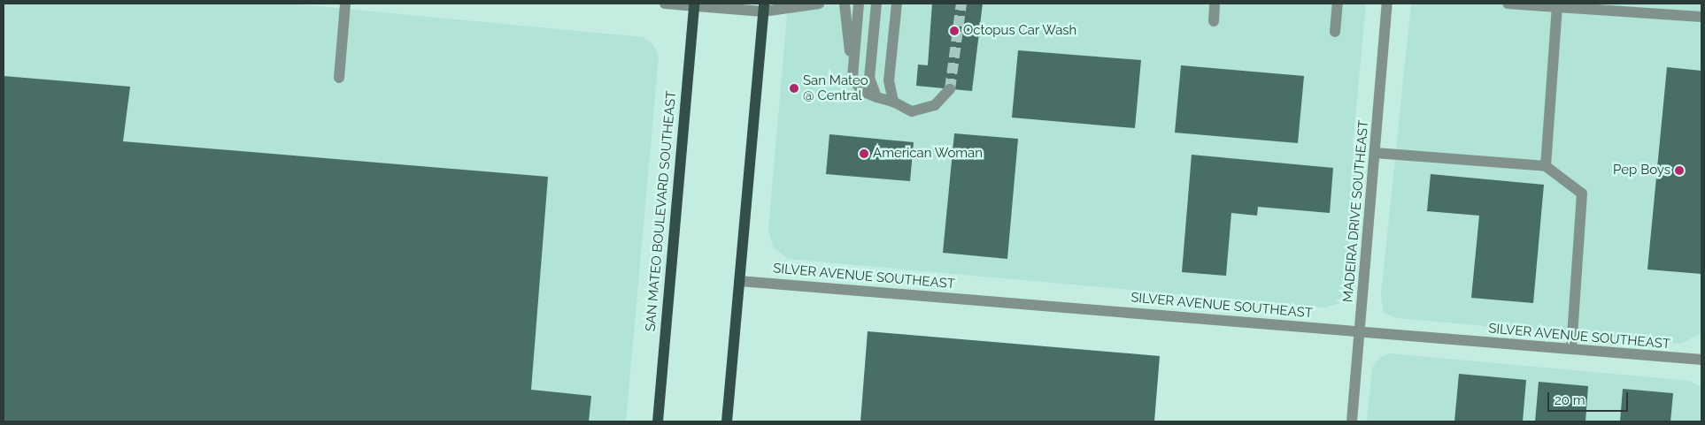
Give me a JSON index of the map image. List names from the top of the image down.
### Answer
{
  "streets": {
    "main road": ["SAN MATEO BOULEVARD SOUTHEAST"],
    "street": ["MADEIRA DRIVE SOUTHEAST", "SILVER AVENUE SOUTHEAST"]
  },
  "crossings": [
    ["MADEIRA DRIVE SOUTHEAST", "SILVER AVENUE SOUTHEAST"]
  ],
  "places": [
    "Octopus Car Wash",
    "San Mateo @ Central",
    "American Woman",
    "Pep Boys"
  ],
  "scale_bar": "20 m"
}
